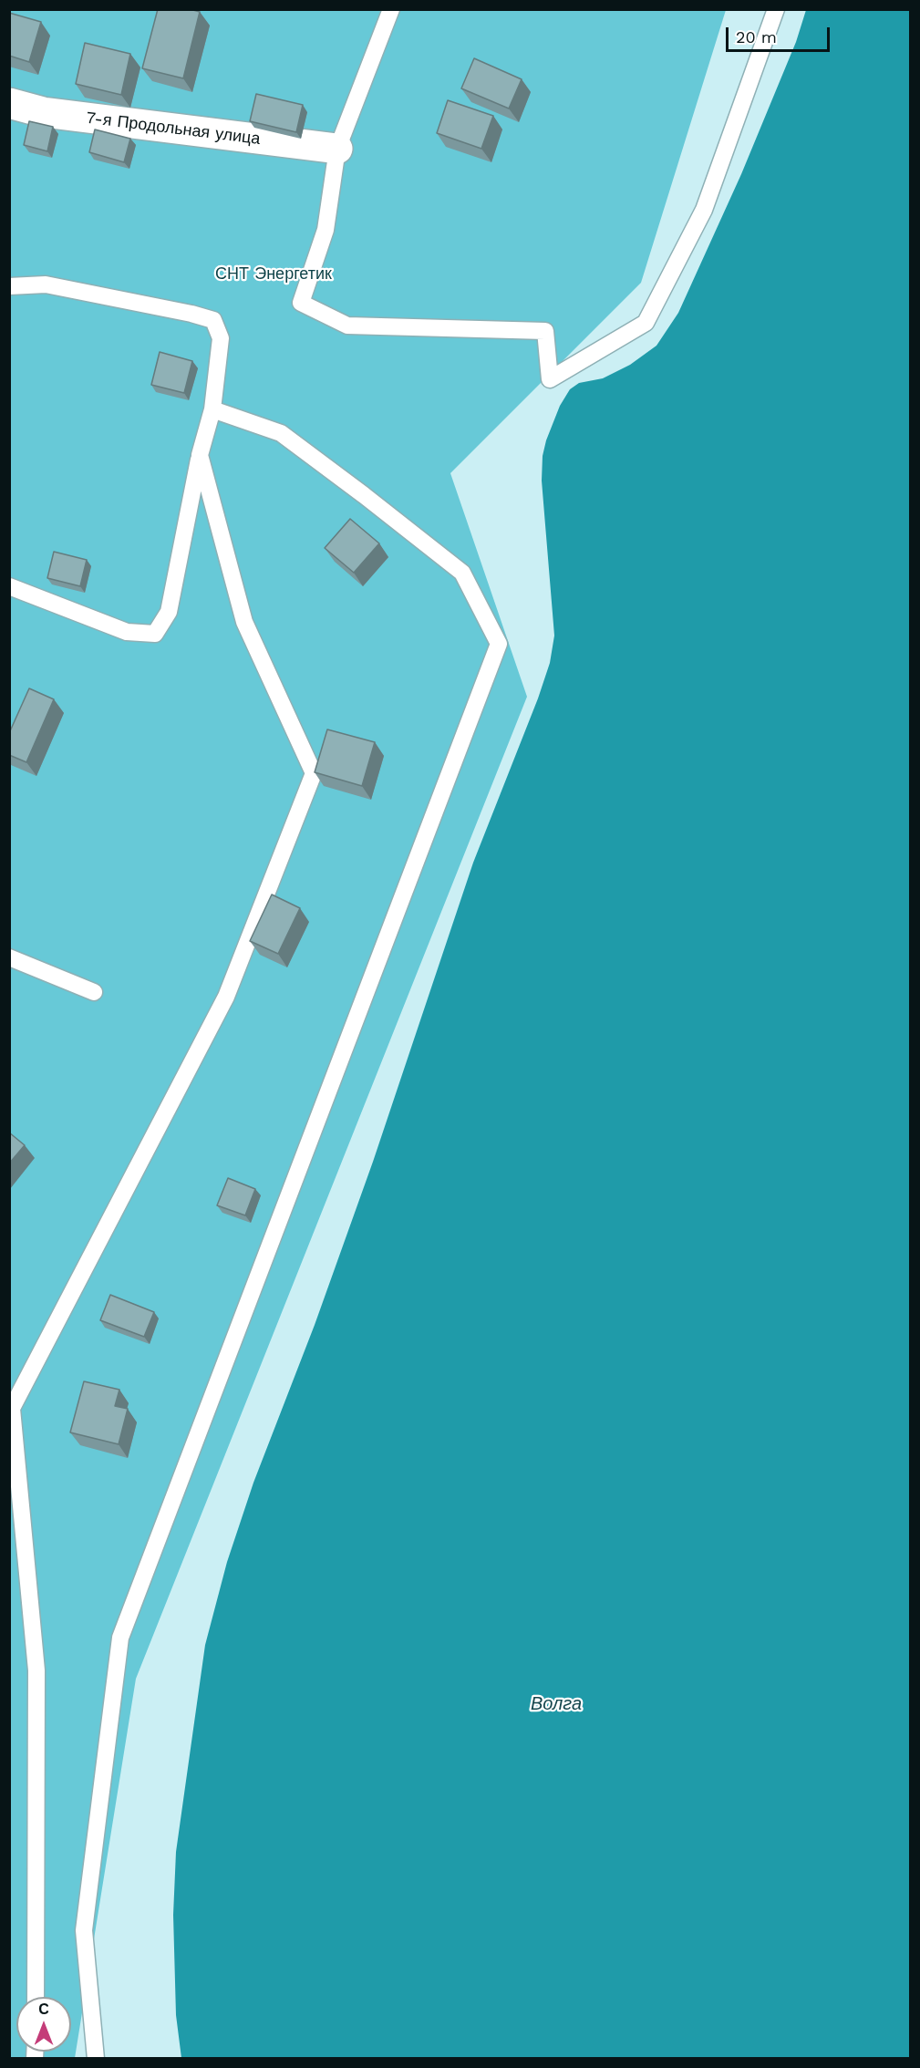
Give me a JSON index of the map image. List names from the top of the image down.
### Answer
{
  "streets": {
    "street": ["7-я Продольная улица"]
  },
  "water": ["Волга"],
  "parks": ["СНТ Энергетик"],
  "scale_bar": "20 m",
  "north": "top"
}
